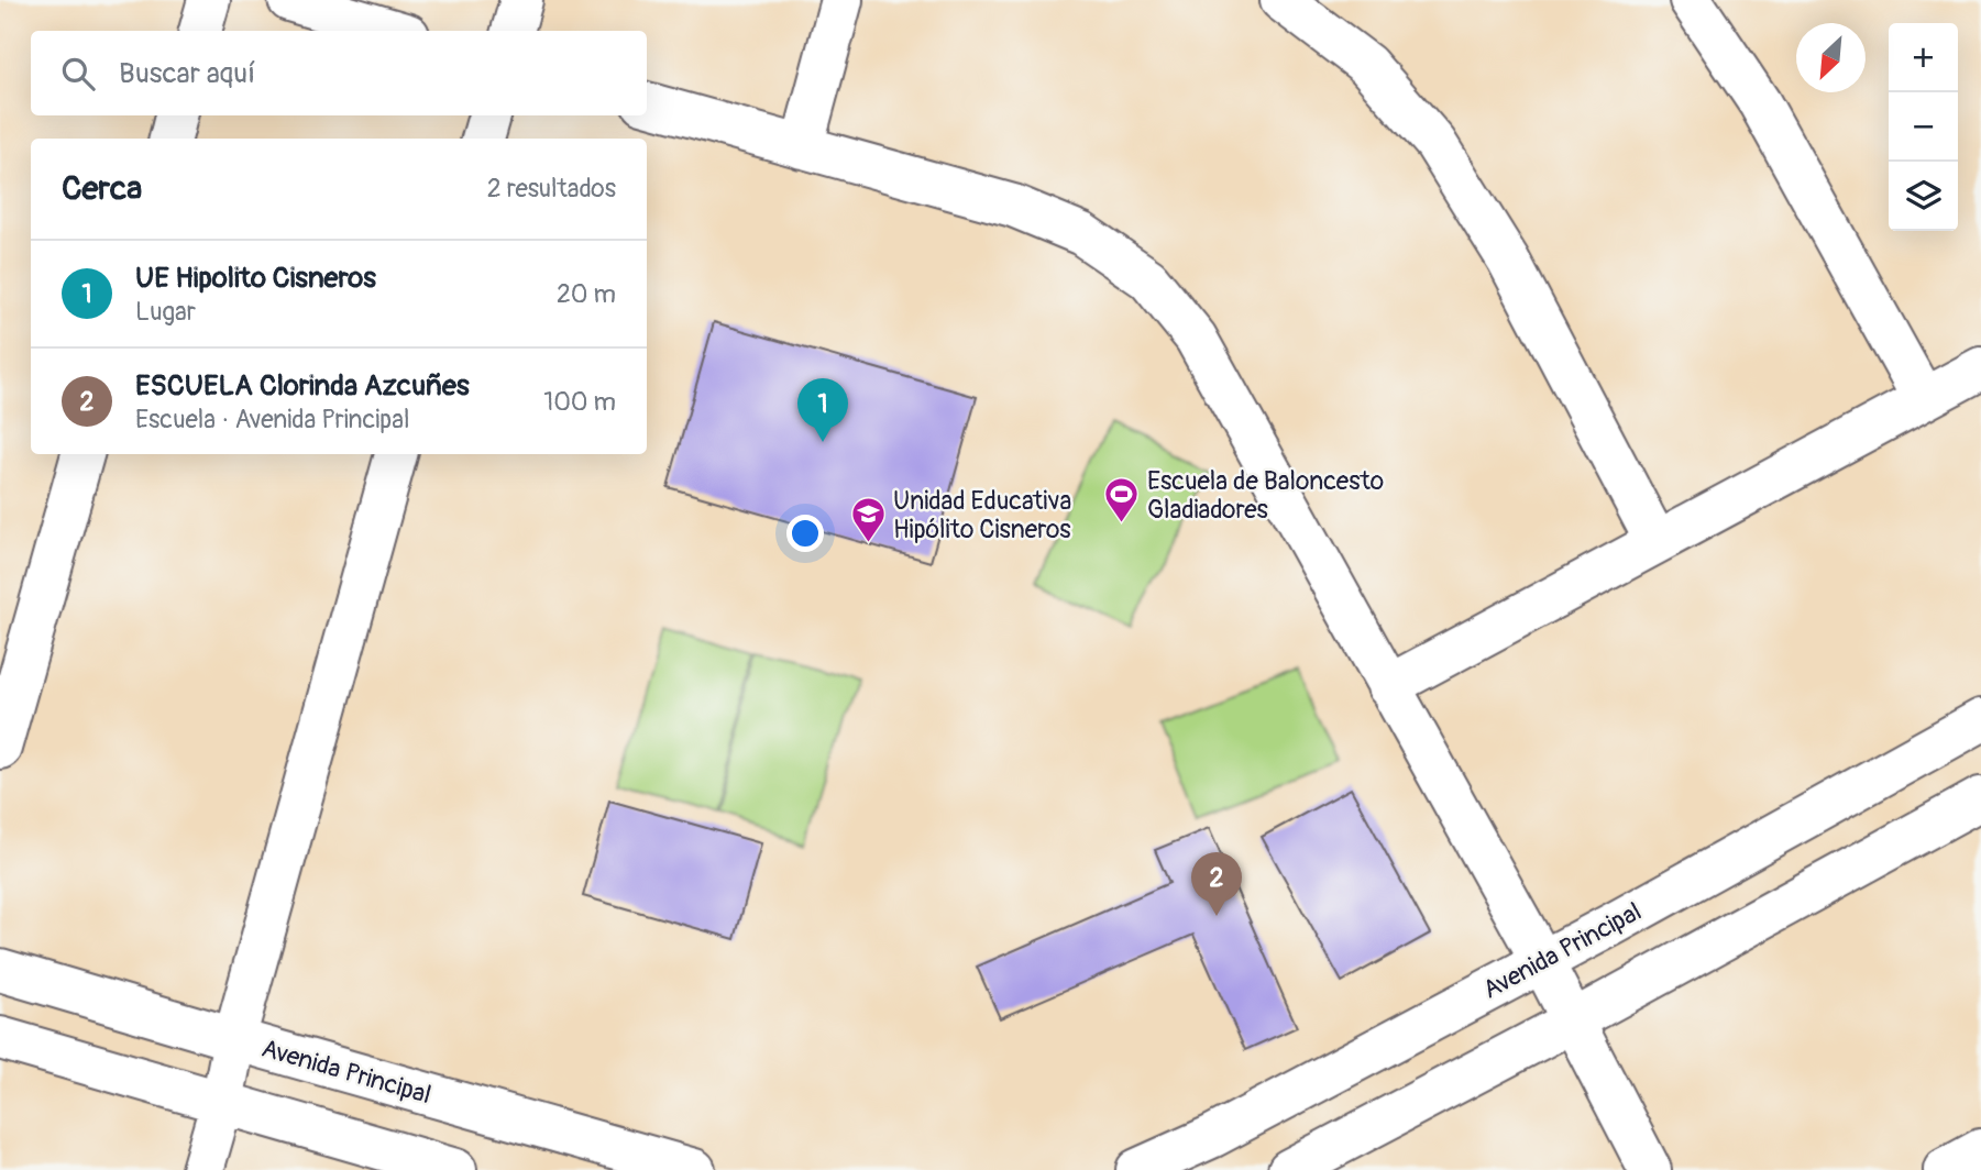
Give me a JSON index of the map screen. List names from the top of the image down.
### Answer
{
  "streets": {
    "street": ["Avenida Principal"]
  },
  "places": {
    "sports": ["Escuela de Baloncesto Gladiadores"],
    "school or university": ["Unidad Educativa Hipólito Cisneros"]
  },
  "north": "bottom left",
  "page": {
    "map_buttons": ["+", "−"],
    "search": "Buscar aquí",
    "heading": ["Cerca", "2 resultados"],
    "list": [
      {
        "mark": "1",
        "name": "UE Hipolito Cisneros",
        "note": "Lugar",
        "value": "20 m"
      },
      {
        "mark": "2",
        "name": "ESCUELA Clorinda Azcuñes",
        "note": "Escuela · Avenida Principal",
        "value": "100 m"
      }
    ],
    "pins": ["1", "2"]
  }
}
